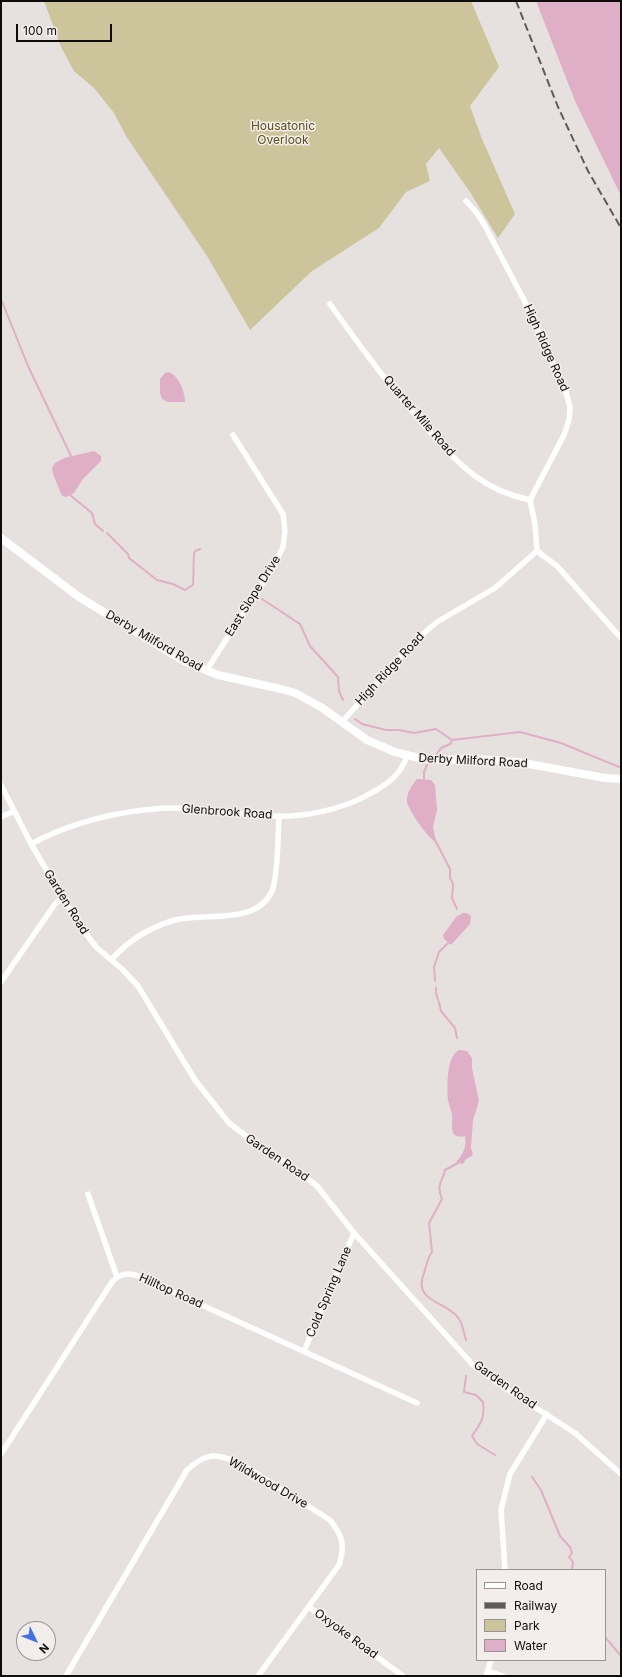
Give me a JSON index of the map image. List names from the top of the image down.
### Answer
{
  "streets": {
    "main road": ["Derby Milford Road"],
    "street": [
      "High Ridge Road",
      "Quarter Mile Road",
      "East Slope Drive",
      "Glenbrook Road",
      "Garden Road",
      "Hilltop Road",
      "Cold Spring Lane",
      "Wildwood Drive",
      "Oxyoke Road"
    ]
  },
  "crossings": [
    ["High Ridge Road", "Quarter Mile Road"],
    ["High Ridge Road", "Derby Milford Road"],
    ["East Slope Drive", "Derby Milford Road"],
    ["Derby Milford Road", "Glenbrook Road"],
    ["Glenbrook Road", "Garden Road"],
    ["Garden Road", "Cold Spring Lane"],
    ["Hilltop Road", "Cold Spring Lane"],
    ["Wildwood Drive", "Oxyoke Road"]
  ],
  "parks": ["Housatonic Overlook"],
  "legend": [
    "Road",
    "Railway",
    "Park",
    "Water"
  ],
  "scale_bar": "100 m",
  "north": "bottom right"
}
